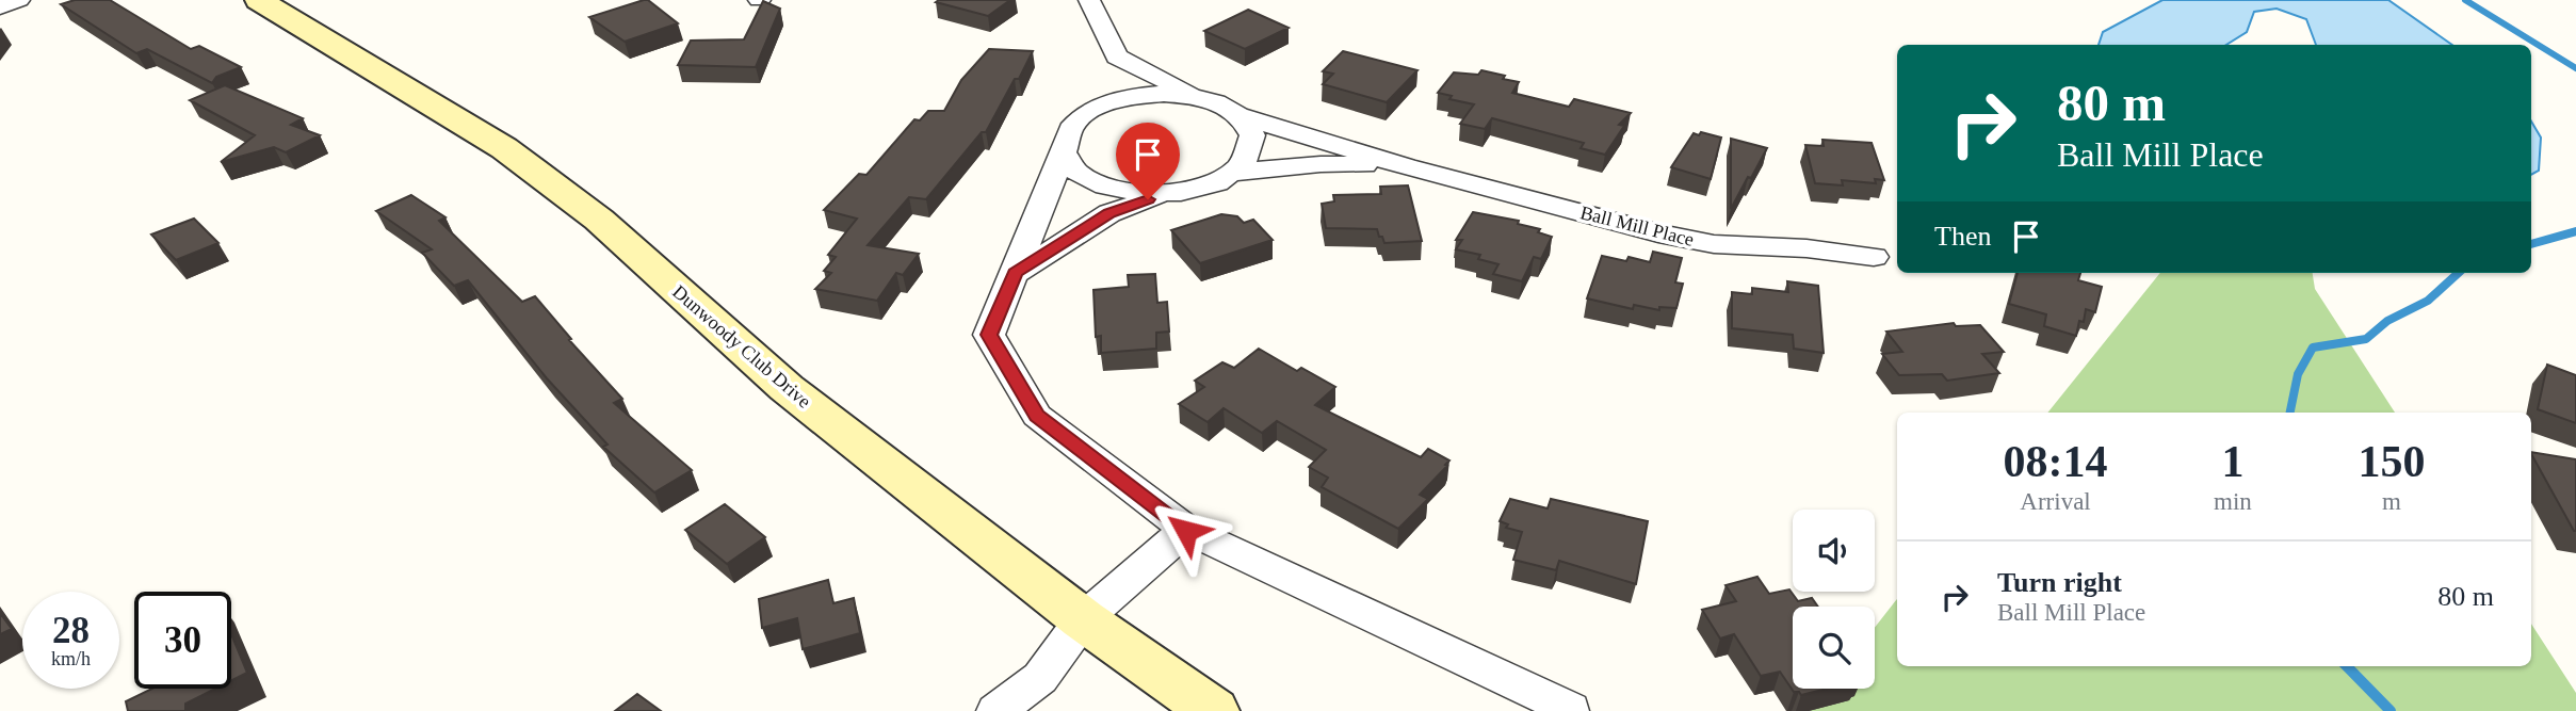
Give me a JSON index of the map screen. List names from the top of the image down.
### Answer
{
  "streets": {
    "street": ["Ball Mill Place", "Dunwoody Club Drive"]
  },
  "page": {
    "turn": ["80 m", "Ball Mill Place"],
    "then": "Then",
    "eta": [
      "08:14",
      "Arrival",
      "1",
      "min",
      "150",
      "m"
    ],
    "list": [
      {
        "name": "Turn right",
        "note": "Ball Mill Place",
        "value": "80 m"
      }
    ],
    "speed": "28 km/h",
    "limit": "30"
  }
}
